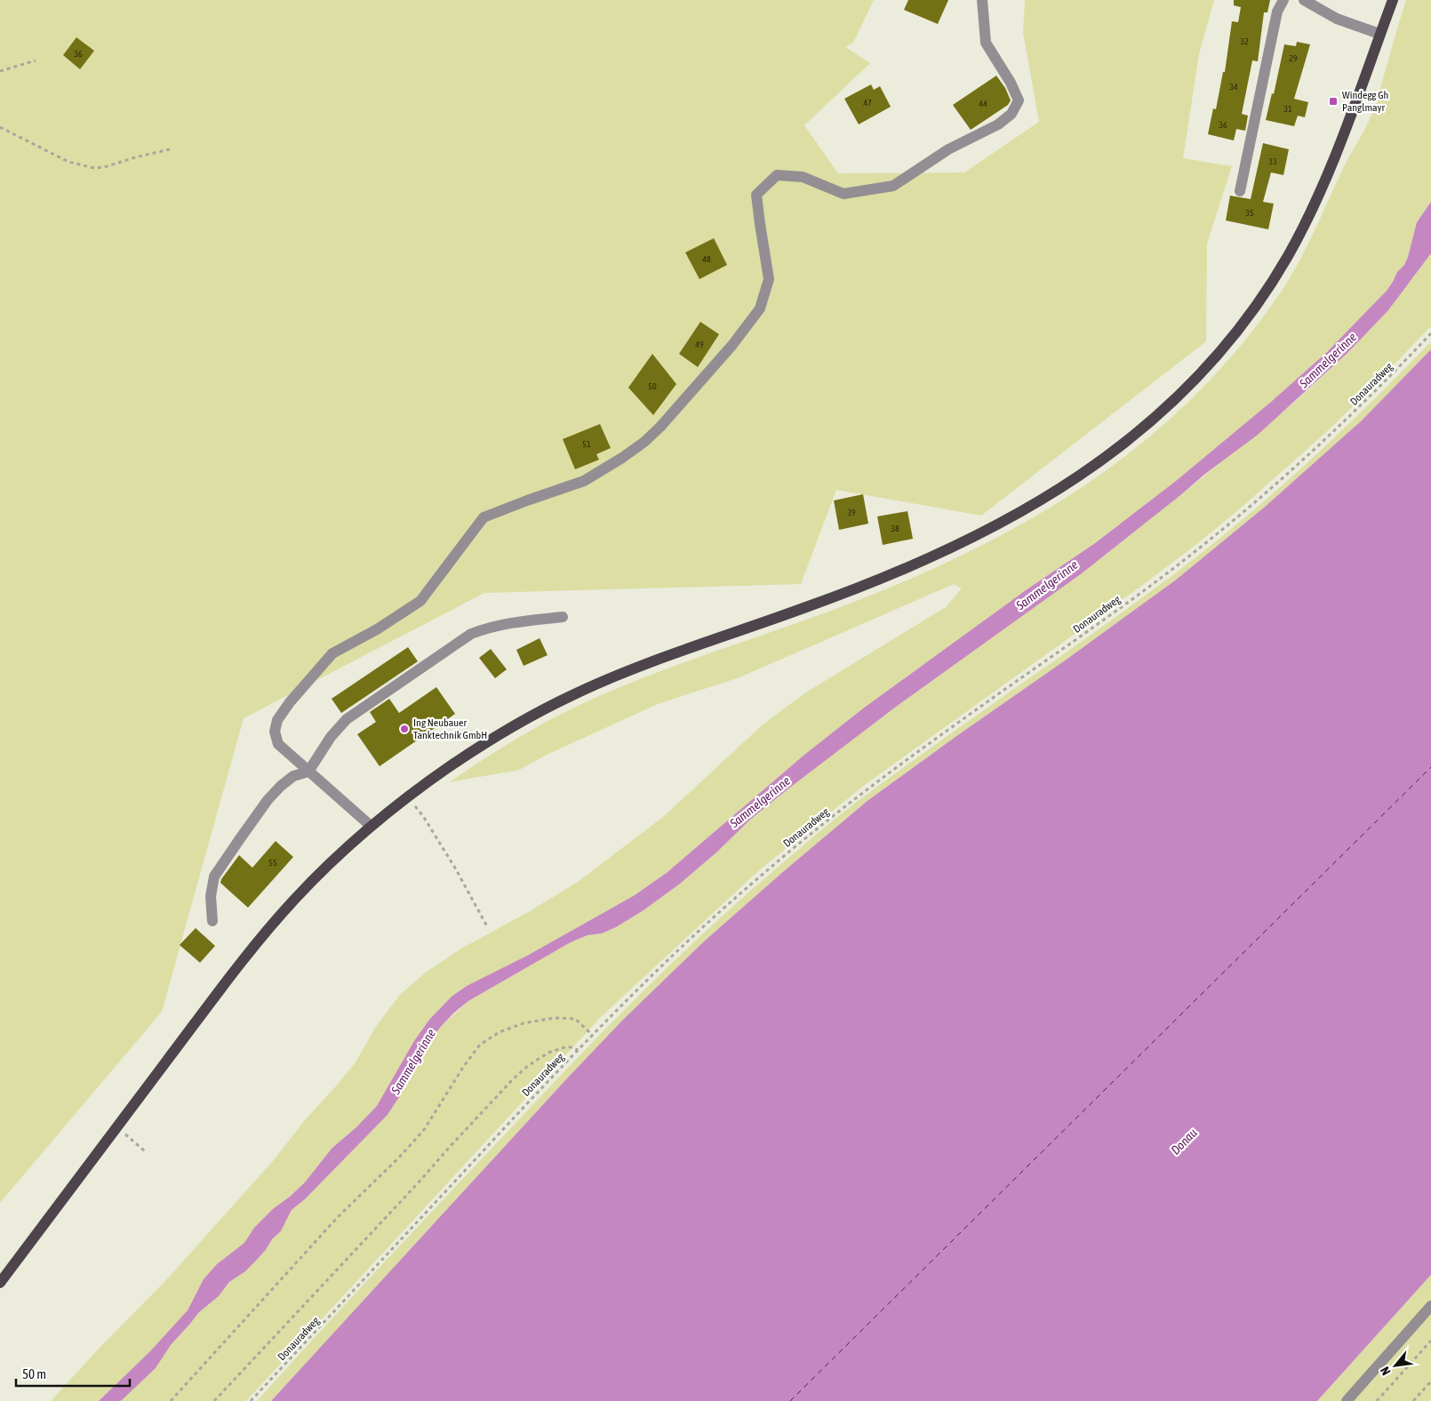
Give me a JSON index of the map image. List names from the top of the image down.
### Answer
{
  "streets": {
    "path": ["Donauradweg"]
  },
  "water": ["Sammelgerinne", "Donau"],
  "places": {
    "transit": ["Windegg Gh Panglmayr"],
    "other": ["Ing Neubauer Tanktechnik GmbH"]
  },
  "house_numbers": [
    "32",
    "36",
    "29",
    "34",
    "47",
    "44",
    "31",
    "36",
    "33",
    "35",
    "48",
    "49",
    "50",
    "51",
    "39",
    "38",
    "55"
  ],
  "scale_bar": "50 m",
  "north": "bottom left"
}
